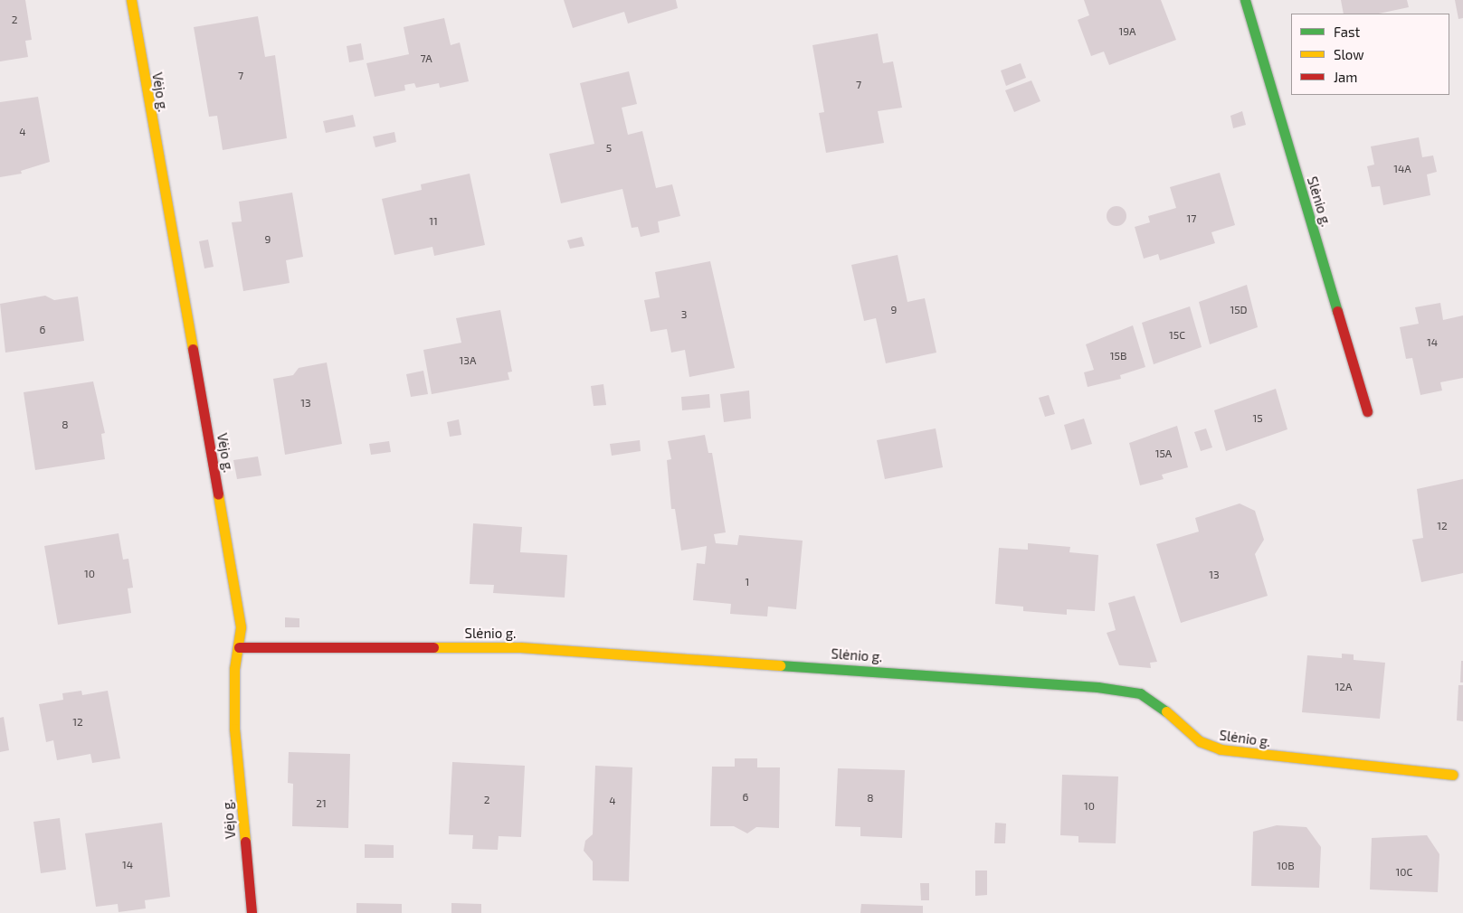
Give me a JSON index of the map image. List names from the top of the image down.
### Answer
{
  "streets": {
    "street": ["Vėjo g.", "Slėnio g."]
  },
  "crossings": [
    ["Vėjo g.", "Slėnio g."]
  ],
  "house_numbers": [
    "2",
    "19A",
    "7A",
    "7",
    "7",
    "4",
    "5",
    "14A",
    "17",
    "11",
    "9",
    "9",
    "15D",
    "3",
    "6",
    "15C",
    "14",
    "15B",
    "13A",
    "13",
    "15",
    "8",
    "15A",
    "12",
    "10",
    "13",
    "1",
    "12A",
    "12",
    "6",
    "8",
    "2",
    "4",
    "21",
    "10",
    "14",
    "10B",
    "10C"
  ],
  "legend": ["Fast", "Slow", "Jam"]
}
